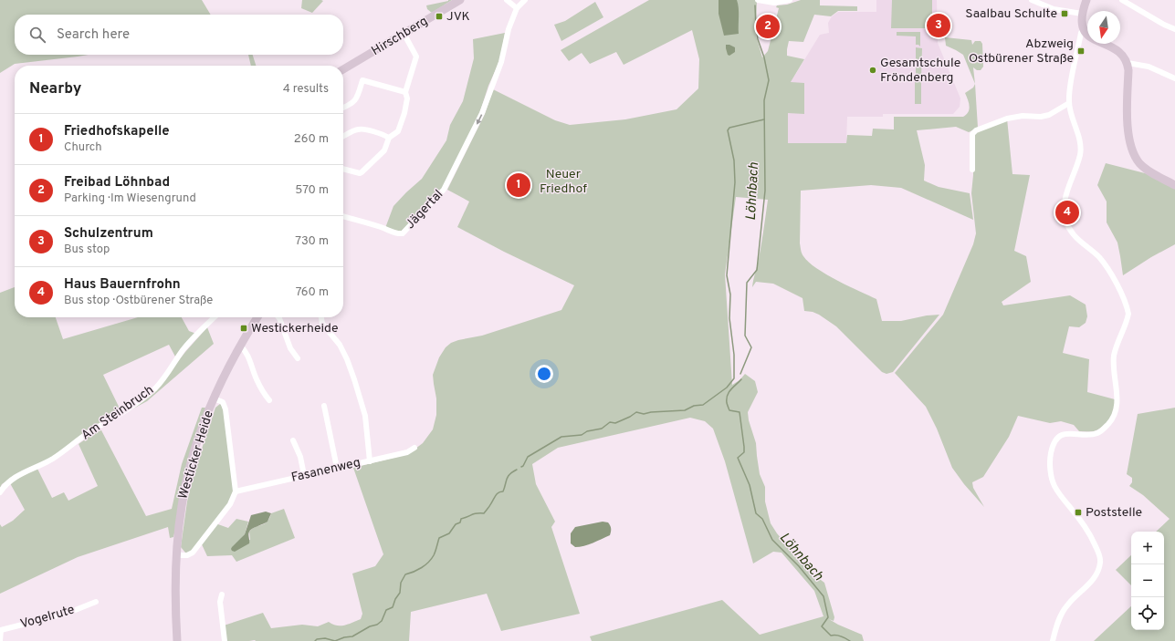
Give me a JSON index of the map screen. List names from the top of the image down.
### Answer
{
  "streets": {
    "street": [
      "Hirschberg",
      "Jägertal",
      "Am Steinbruch",
      "Westicker Heide",
      "Fasanenweg",
      "Vogelrute"
    ]
  },
  "crossings": [
    ["Westicker Heide", "Fasanenweg"]
  ],
  "one_way": ["Jägertal"],
  "water": ["Löhnbach"],
  "parks": ["Neuer Friedhof"],
  "places": {
    "transit": [
      "Saalbau Schulte",
      "JVK",
      "Abzweig Ostbürener Straße",
      "Westickerheide",
      "Poststelle"
    ],
    "other": ["Gesamtschule Fröndenberg"]
  },
  "north": "bottom",
  "page": {
    "pins": [
      "3",
      "2",
      "1",
      "4"
    ],
    "search": "Search here",
    "heading": ["Nearby", "4 results"],
    "list": [
      {
        "mark": "1",
        "name": "Friedhofskapelle",
        "note": "Church",
        "value": "260 m"
      },
      {
        "mark": "2",
        "name": "Freibad Löhnbad",
        "note": "Parking · Im Wiesengrund",
        "value": "570 m"
      },
      {
        "mark": "3",
        "name": "Schulzentrum",
        "note": "Bus stop",
        "value": "730 m"
      },
      {
        "mark": "4",
        "name": "Haus Bauernfrohn",
        "note": "Bus stop · Ostbürener Straße",
        "value": "760 m"
      }
    ],
    "map_buttons": ["+", "−"]
  }
}
